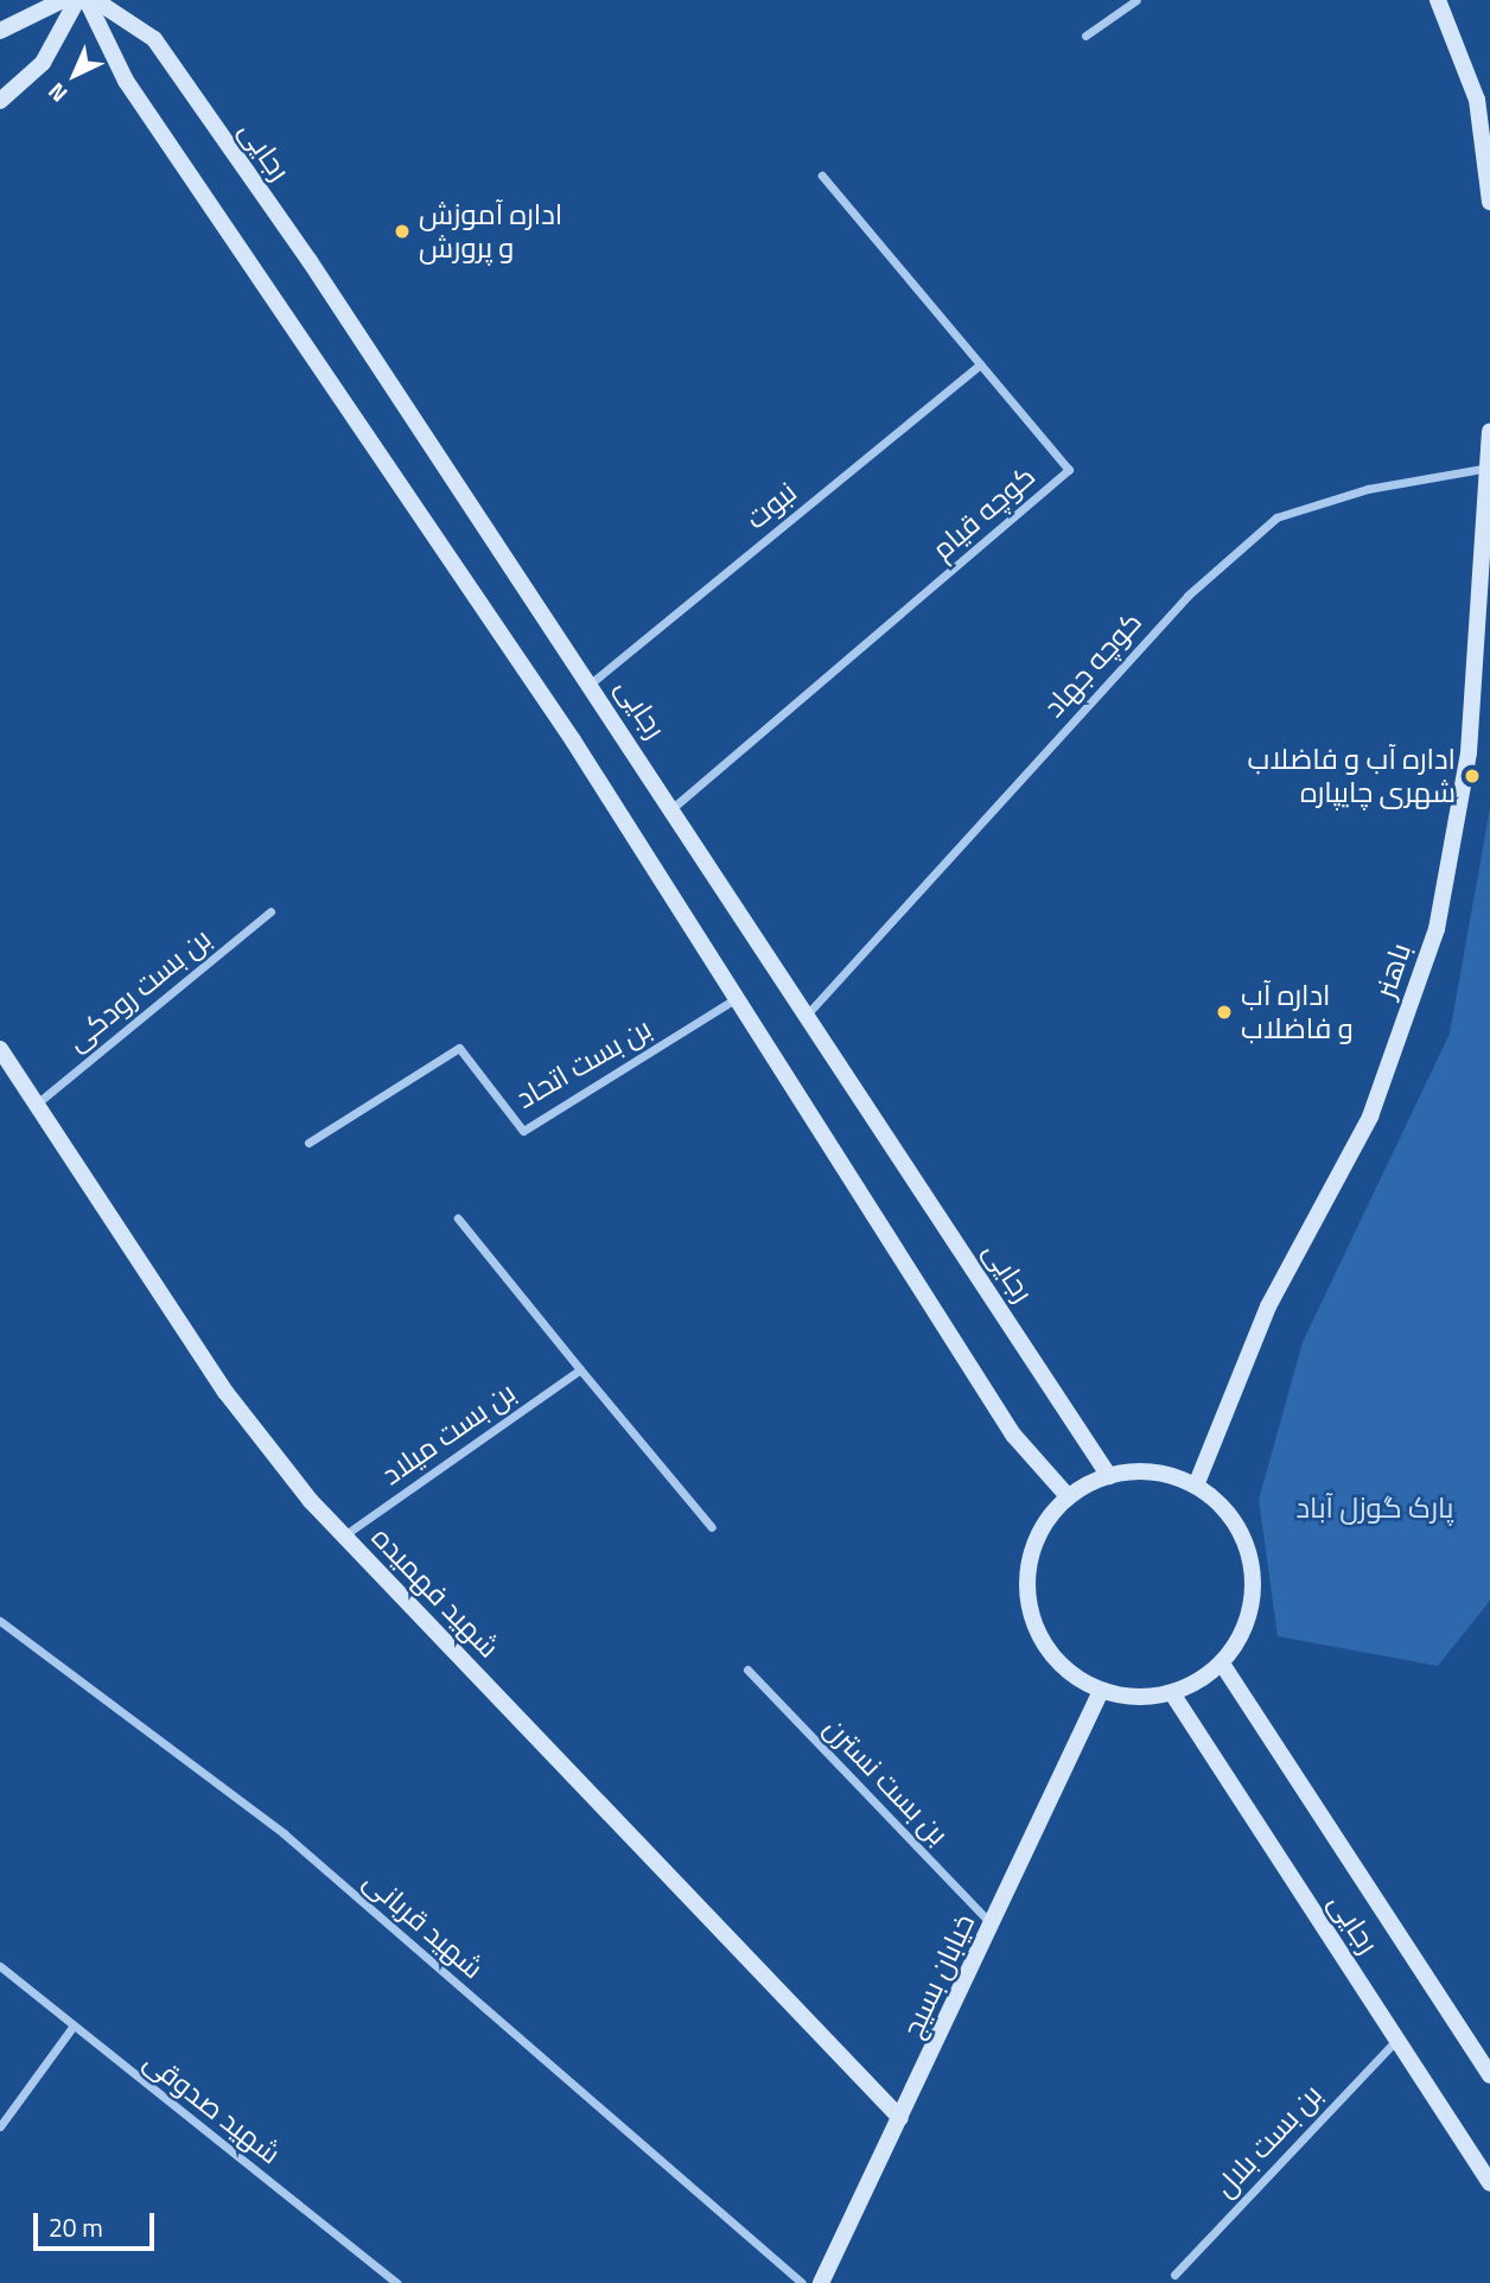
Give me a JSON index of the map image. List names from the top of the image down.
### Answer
{
  "streets": {
    "street": [
      "رجایی",
      "نبوت",
      "کوچه قیام",
      "کوچه جهاد",
      "باهنر",
      "بن بست رودکی",
      "بن بست اتحاد",
      "بن بست میلاد",
      "شهید فهمیده",
      "بن بست نسترن",
      "شهید قربانی",
      "خیابان بسیج",
      "شهید صدوقی",
      "بن بست بلال"
    ]
  },
  "crossings": [
    ["رجایی", "نبوت"],
    ["رجایی", "کوچه قیام"],
    ["رجایی", "کوچه جهاد"],
    ["رجایی", "باهنر"],
    ["رجایی", "خیابان بسیج"],
    ["رجایی", "بن بست بلال"],
    ["نبوت", "کوچه قیام"],
    ["کوچه جهاد", "باهنر"],
    ["باهنر", "خیابان بسیج"],
    ["بن بست رودکی", "شهید فهمیده"],
    ["بن بست میلاد", "شهید فهمیده"],
    ["شهید فهمیده", "خیابان بسیج"],
    ["بن بست نسترن", "خیابان بسیج"]
  ],
  "parks": ["پارک گوزل آباد"],
  "places": ["اداره آموزش و پرورش", "اداره آب و فاضلاب شهری چایپاره", "اداره آب و فاضلاب"],
  "scale_bar": "20 m",
  "north": "bottom left"
}
